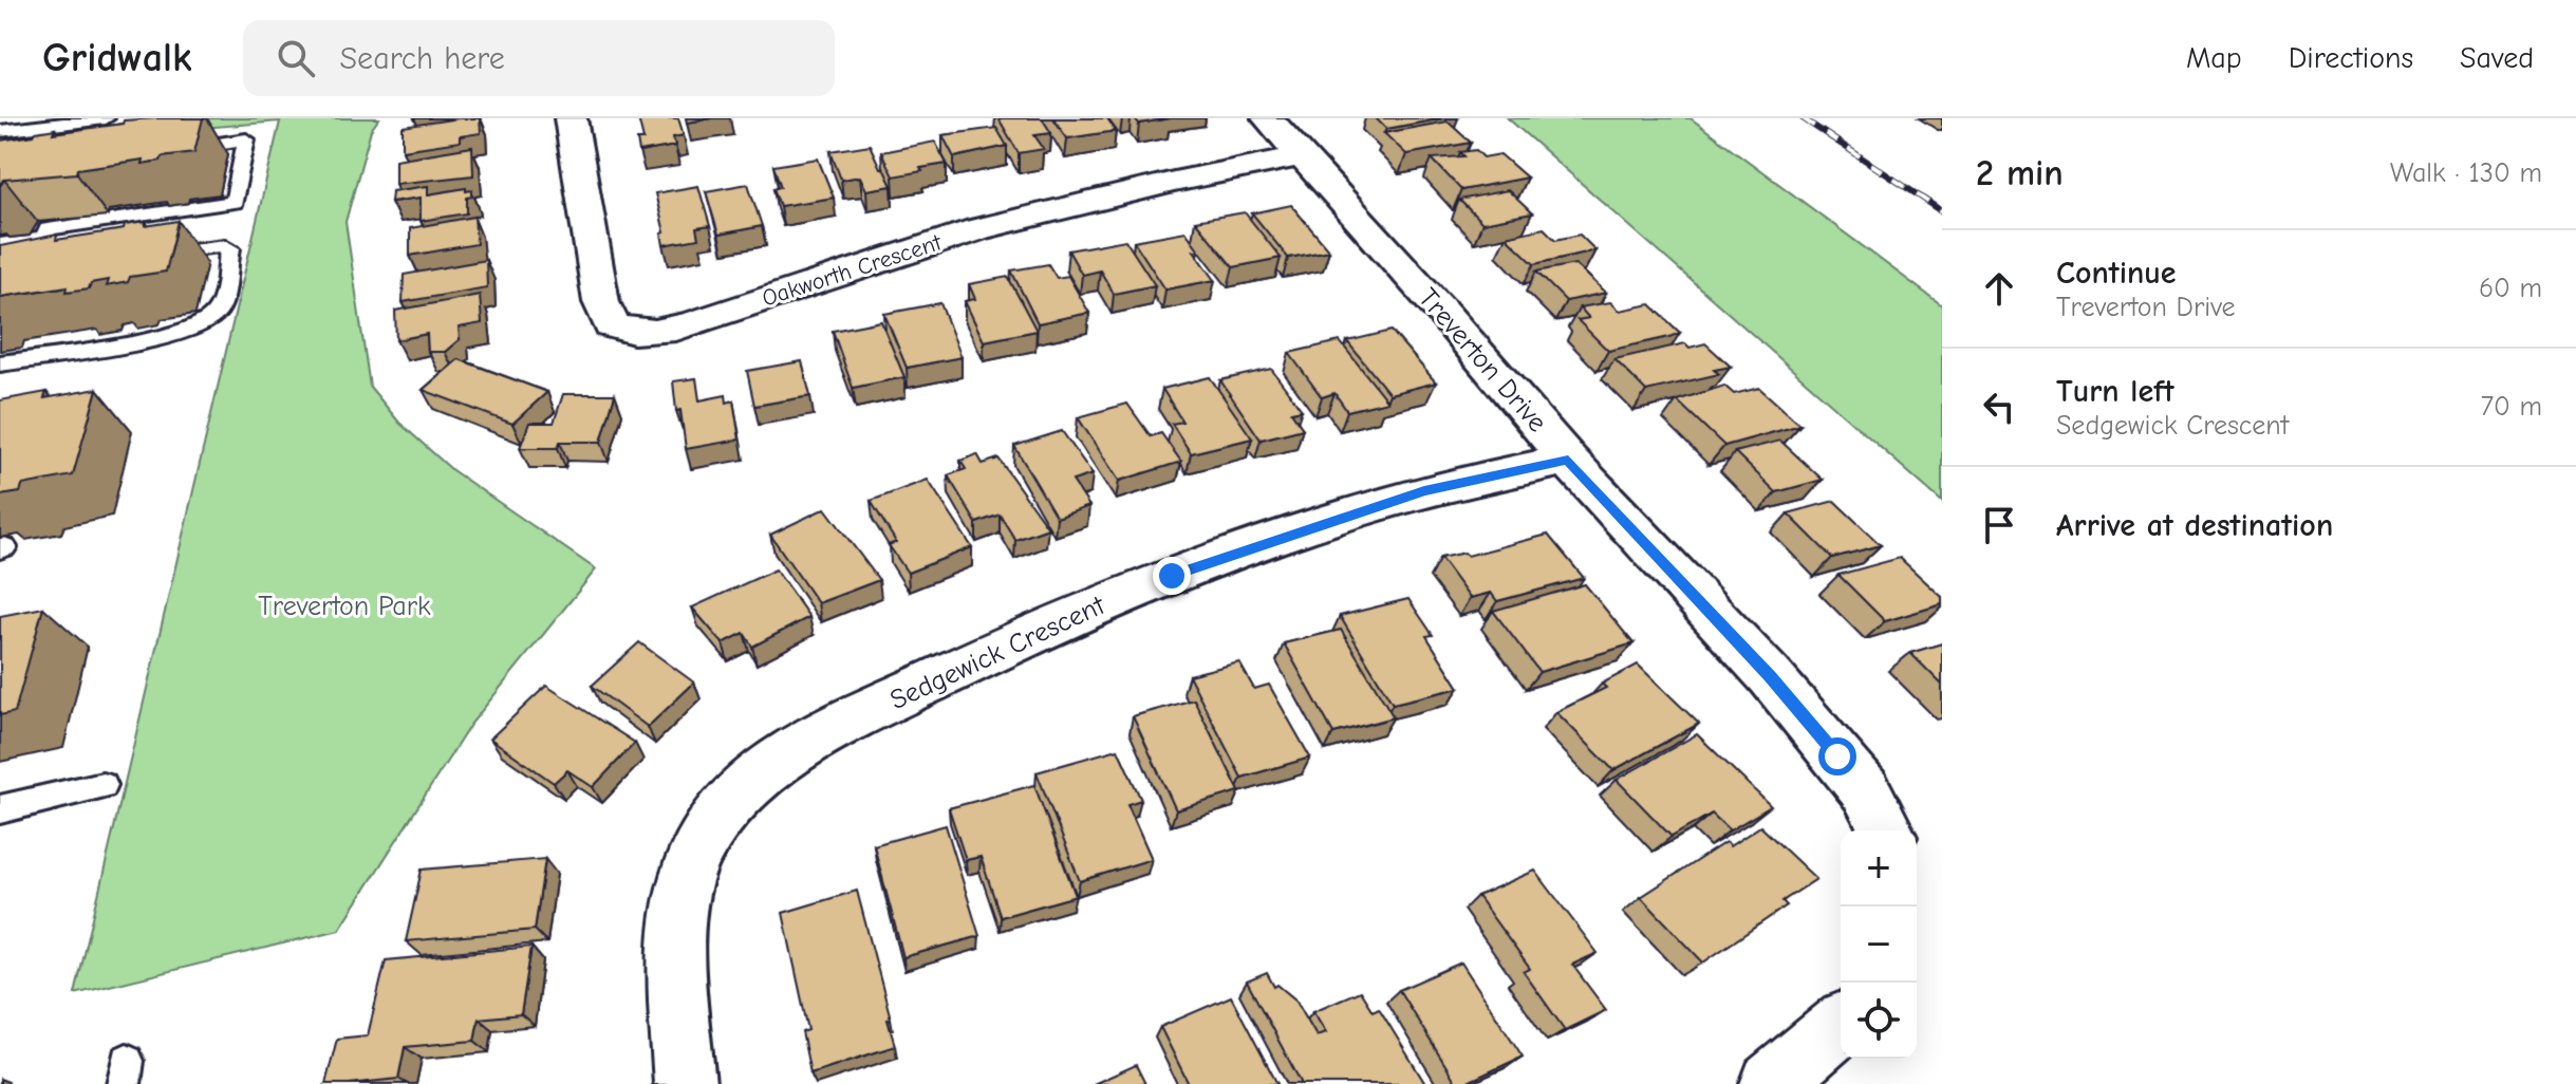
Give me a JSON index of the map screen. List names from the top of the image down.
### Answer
{
  "streets": {
    "street": ["Oakworth Crescent", "Treverton Drive", "Sedgewick Crescent"]
  },
  "crossings": [
    ["Oakworth Crescent", "Treverton Drive"],
    ["Treverton Drive", "Sedgewick Crescent"]
  ],
  "parks": ["Treverton Park"],
  "page": {
    "header": "Gridwalk",
    "search": "Search here",
    "nav": ["Map", "Directions", "Saved"],
    "heading": ["2 min", "Walk · 130 m"],
    "list": [
      ["Continue", "Treverton Drive", "60 m"],
      ["Turn left", "Sedgewick Crescent", "70 m"],
      "Arrive at destination"
    ],
    "map_buttons": ["+", "−"]
  }
}
